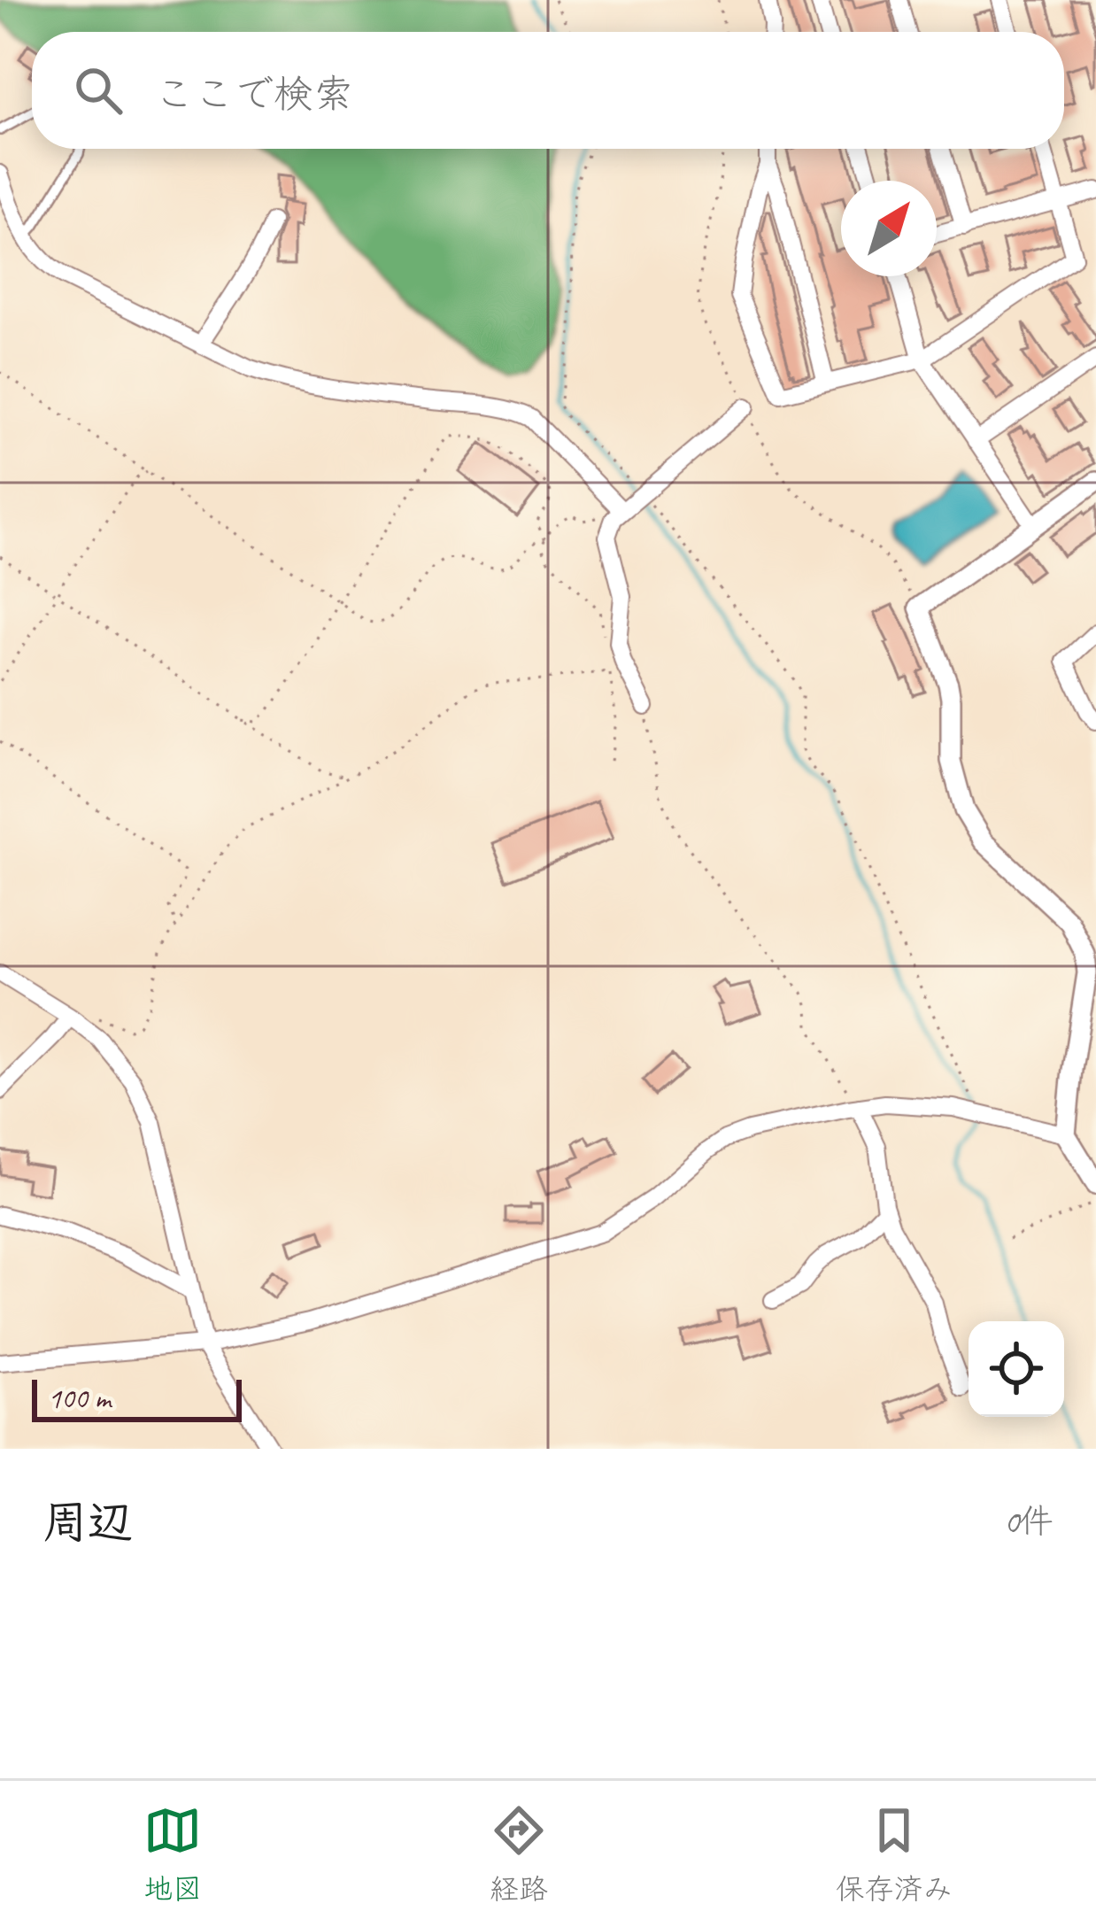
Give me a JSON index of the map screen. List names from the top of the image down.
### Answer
{
  "scale_bar": "100 m",
  "north": "top right",
  "page": {
    "search": "ここで検索",
    "scale": "100 m",
    "heading": ["周辺", "0件"],
    "nav": ["地図", "経路", "保存済み"]
  }
}
